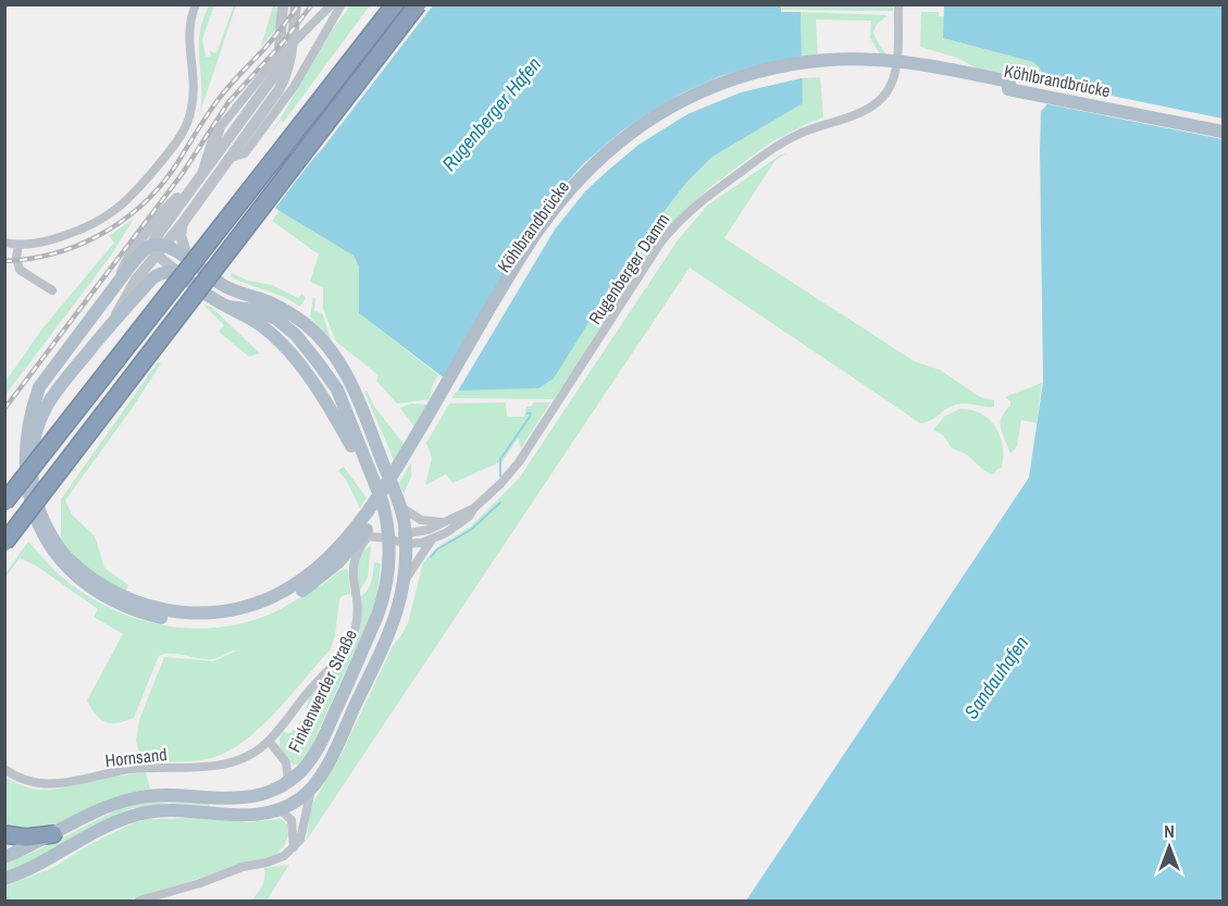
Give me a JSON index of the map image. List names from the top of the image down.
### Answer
{
  "streets": {
    "main road": ["Köhlbrandbrücke", "Finkenwerder Straße"],
    "street": ["Rugenberger Damm", "Hornsand"]
  },
  "crossings": [
    ["Rugenberger Damm", "Finkenwerder Straße"],
    ["Rugenberger Damm", "Hornsand"],
    ["Finkenwerder Straße", "Hornsand"]
  ],
  "water": ["Rugenberger Hafen", "Sandauhafen"],
  "north": "top"
}
